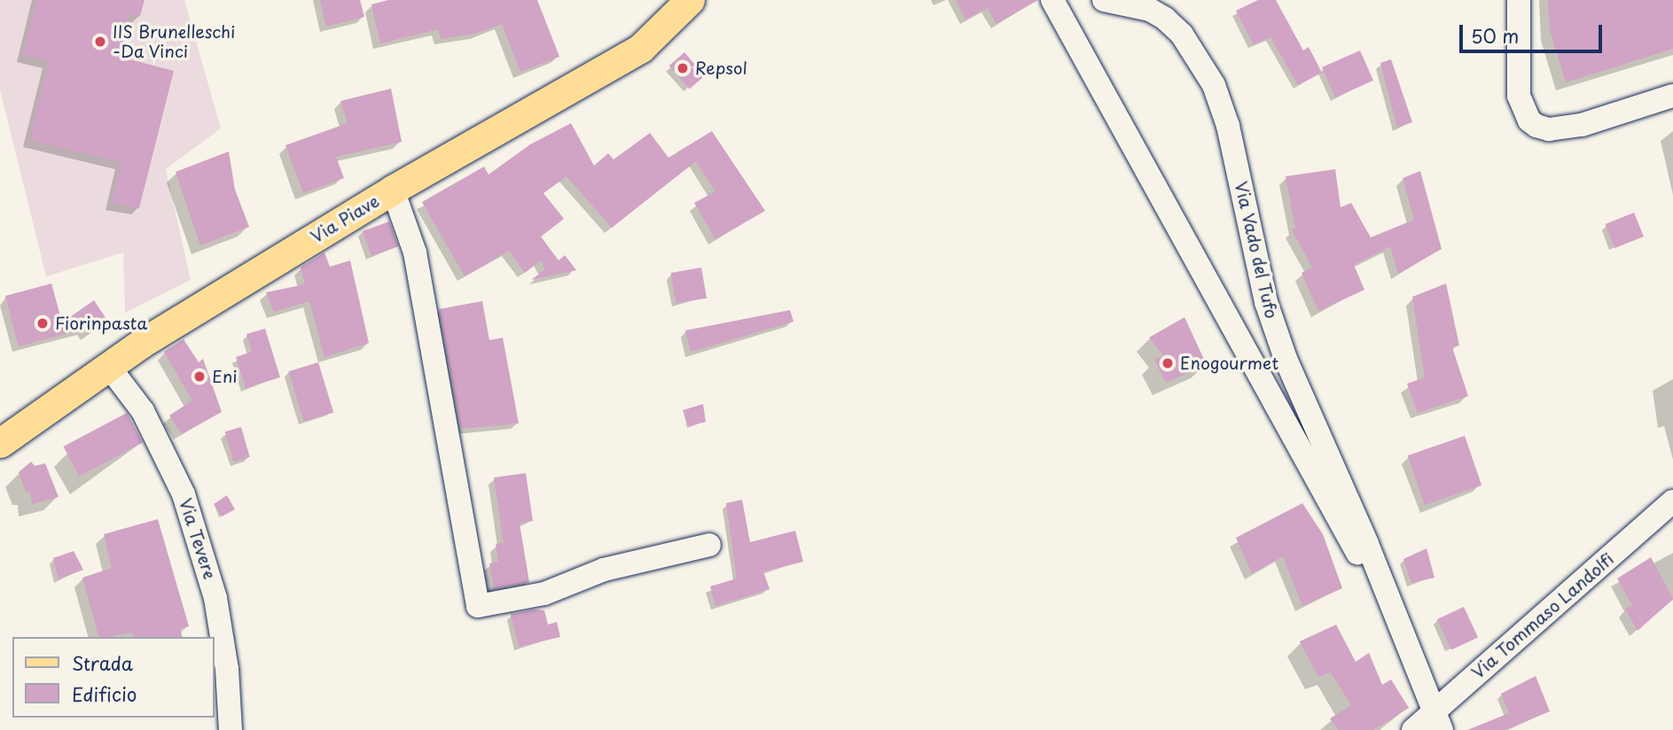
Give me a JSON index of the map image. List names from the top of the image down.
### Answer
{
  "streets": {
    "main road": ["Via Piave"],
    "street": ["Via Vado del Tufo", "Via Tevere", "Via Tommaso Landolfi"]
  },
  "crossings": [
    ["Via Piave", "Via Tevere"],
    ["Via Vado del Tufo", "Via Tommaso Landolfi"]
  ],
  "places": [
    "IIS Brunelleschi -Da Vinci",
    "Repsol",
    "Fiorinpasta",
    "Enogourmet",
    "Eni"
  ],
  "legend": ["Strada", "Edificio"],
  "scale_bar": "50 m"
}
